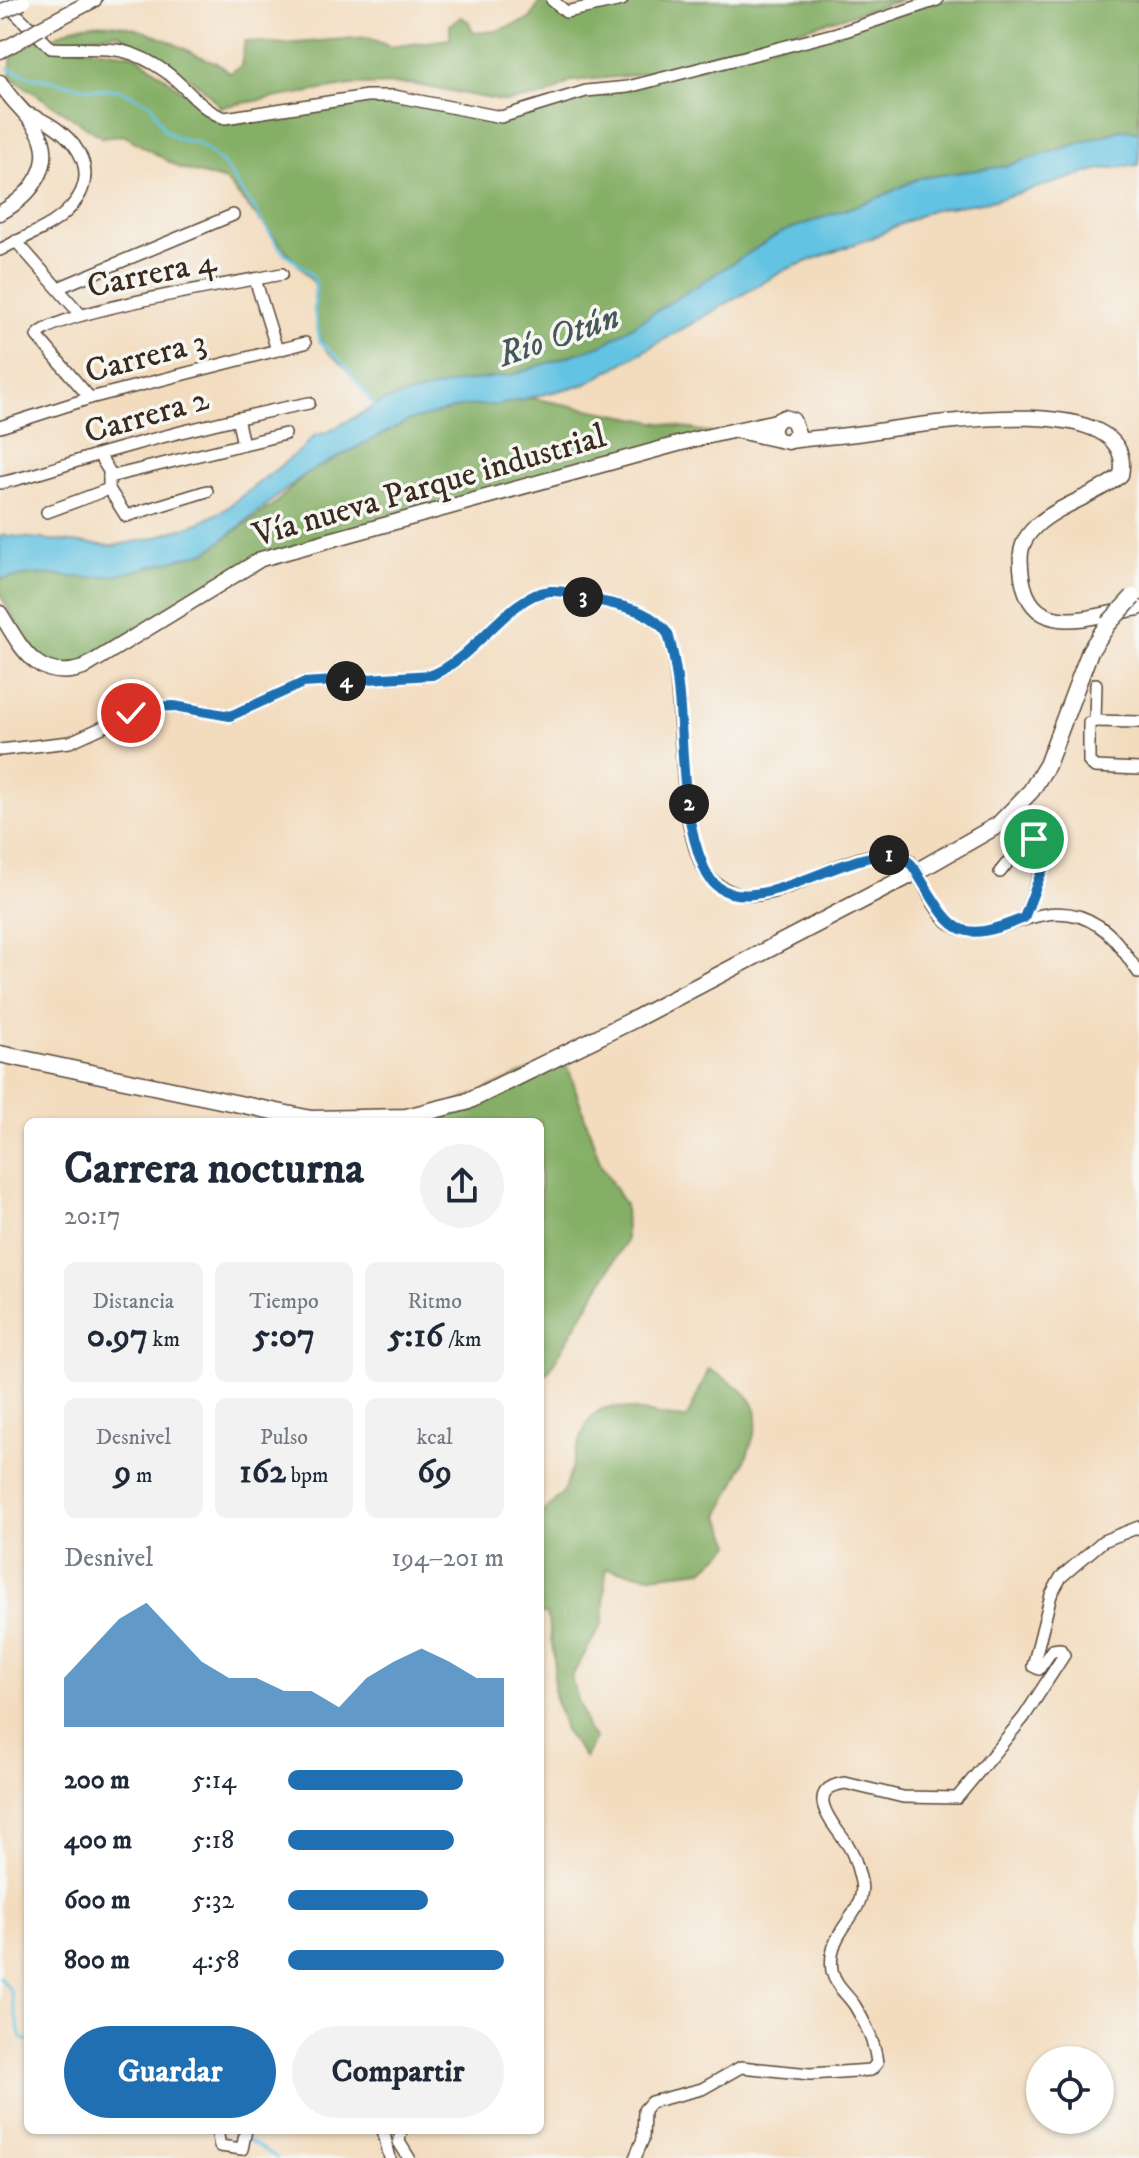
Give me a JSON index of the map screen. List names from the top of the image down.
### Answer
{
  "streets": {
    "main road": ["Vía nueva Parque industrial"],
    "street": ["Carrera 4", "Carrera 3", "Carrera 2"]
  },
  "crossings": [
    ["Carrera 4", "Carrera 3"]
  ],
  "water": ["Río Otún"],
  "page": {
    "pins": [
      "3",
      "4",
      "2",
      "1"
    ],
    "heading": ["Carrera nocturna", "20:17"],
    "stats": [
      ["Distancia", "0.97 km"],
      ["Tiempo", "5:07"],
      ["Ritmo", "5:16 /km"],
      ["Desnivel", "9 m"],
      ["Pulso", "162 bpm"],
      ["kcal", "69"]
    ],
    "chart": ["Desnivel", "194–201 m"],
    "list": [
      {
        "name": "200 m",
        "note": "5:14"
      },
      {
        "name": "400 m",
        "note": "5:18"
      },
      {
        "name": "600 m",
        "note": "5:32"
      },
      {
        "name": "800 m",
        "note": "4:58"
      }
    ],
    "buttons": ["Guardar", "Compartir"]
  }
}
